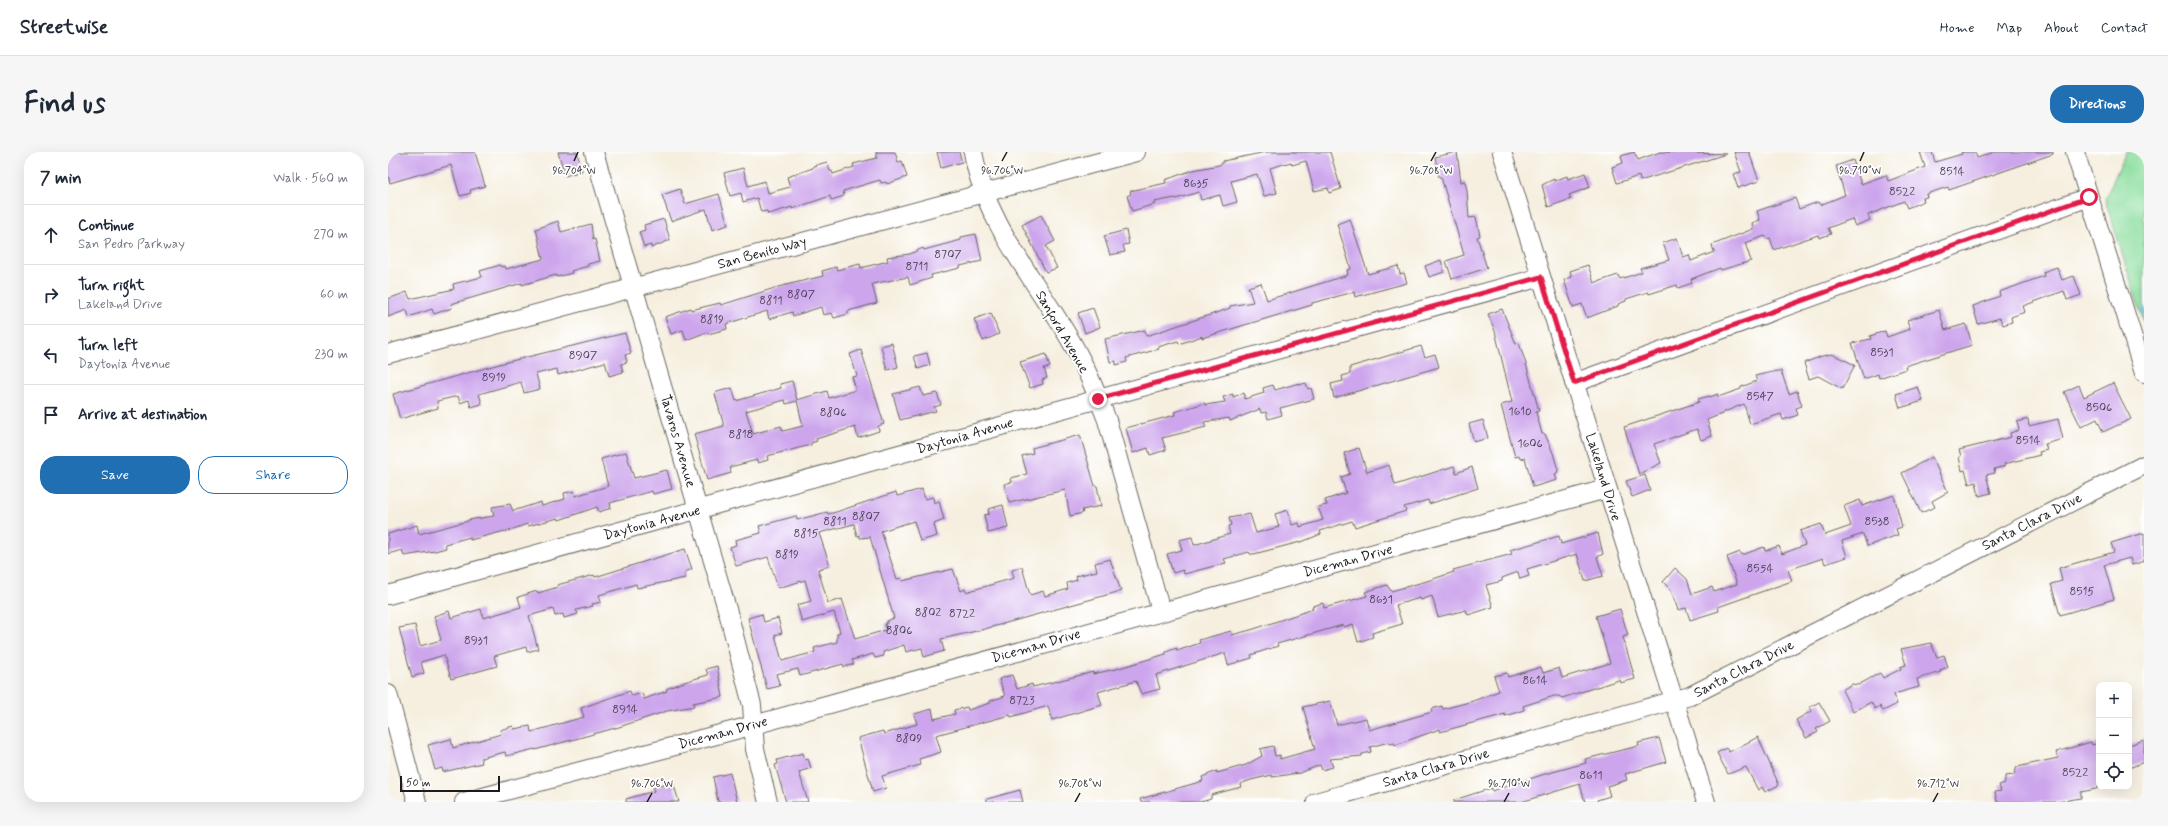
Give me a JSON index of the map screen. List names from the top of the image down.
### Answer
{
  "streets": {
    "street": [
      "San Benito Way",
      "Sanford Avenue",
      "Daytonia Avenue",
      "Tavaros Avenue",
      "Lakeland Drive",
      "Santa Clara Drive",
      "Diceman Drive"
    ]
  },
  "crossings": [
    ["San Benito Way", "Sanford Avenue"],
    ["San Benito Way", "Tavaros Avenue"],
    ["Sanford Avenue", "Daytonia Avenue"],
    ["Sanford Avenue", "Diceman Drive"],
    ["Daytonia Avenue", "Tavaros Avenue"],
    ["Daytonia Avenue", "Lakeland Drive"],
    ["Tavaros Avenue", "Diceman Drive"],
    ["Lakeland Drive", "Santa Clara Drive"],
    ["Lakeland Drive", "Diceman Drive"]
  ],
  "house_numbers": [
    "8514",
    "8635",
    "8522",
    "8707",
    "8711",
    "8807",
    "8811",
    "8819",
    "8531",
    "8907",
    "8919",
    "8547",
    "8506",
    "1610",
    "8806",
    "8818",
    "8514",
    "1606",
    "8807",
    "8811",
    "8538",
    "8815",
    "8819",
    "8554",
    "8515",
    "8631",
    "8802",
    "8722",
    "8806",
    "8931",
    "8614",
    "8723",
    "8914",
    "8809",
    "8522",
    "8611"
  ],
  "scale_bar": "50 m",
  "page": {
    "header": "Streetwise",
    "nav": [
      "Home",
      "Map",
      "About",
      "Contact"
    ],
    "buttons": [
      "Directions",
      ["Save", "Share"]
    ],
    "title": "Find us",
    "heading": ["7 min", "Walk · 560 m"],
    "list": [
      ["Continue", "San Pedro Parkway", "270 m"],
      ["Turn right", "Lakeland Drive", "60 m"],
      ["Turn left", "Daytonia Avenue", "230 m"],
      "Arrive at destination"
    ],
    "map_buttons": ["+", "−"],
    "scale": "50 m"
  },
  "coordinates": [
    "96.704°W",
    "96.706°W",
    "96.708°W",
    "96.710°W",
    "96.712°W"
  ]
}
